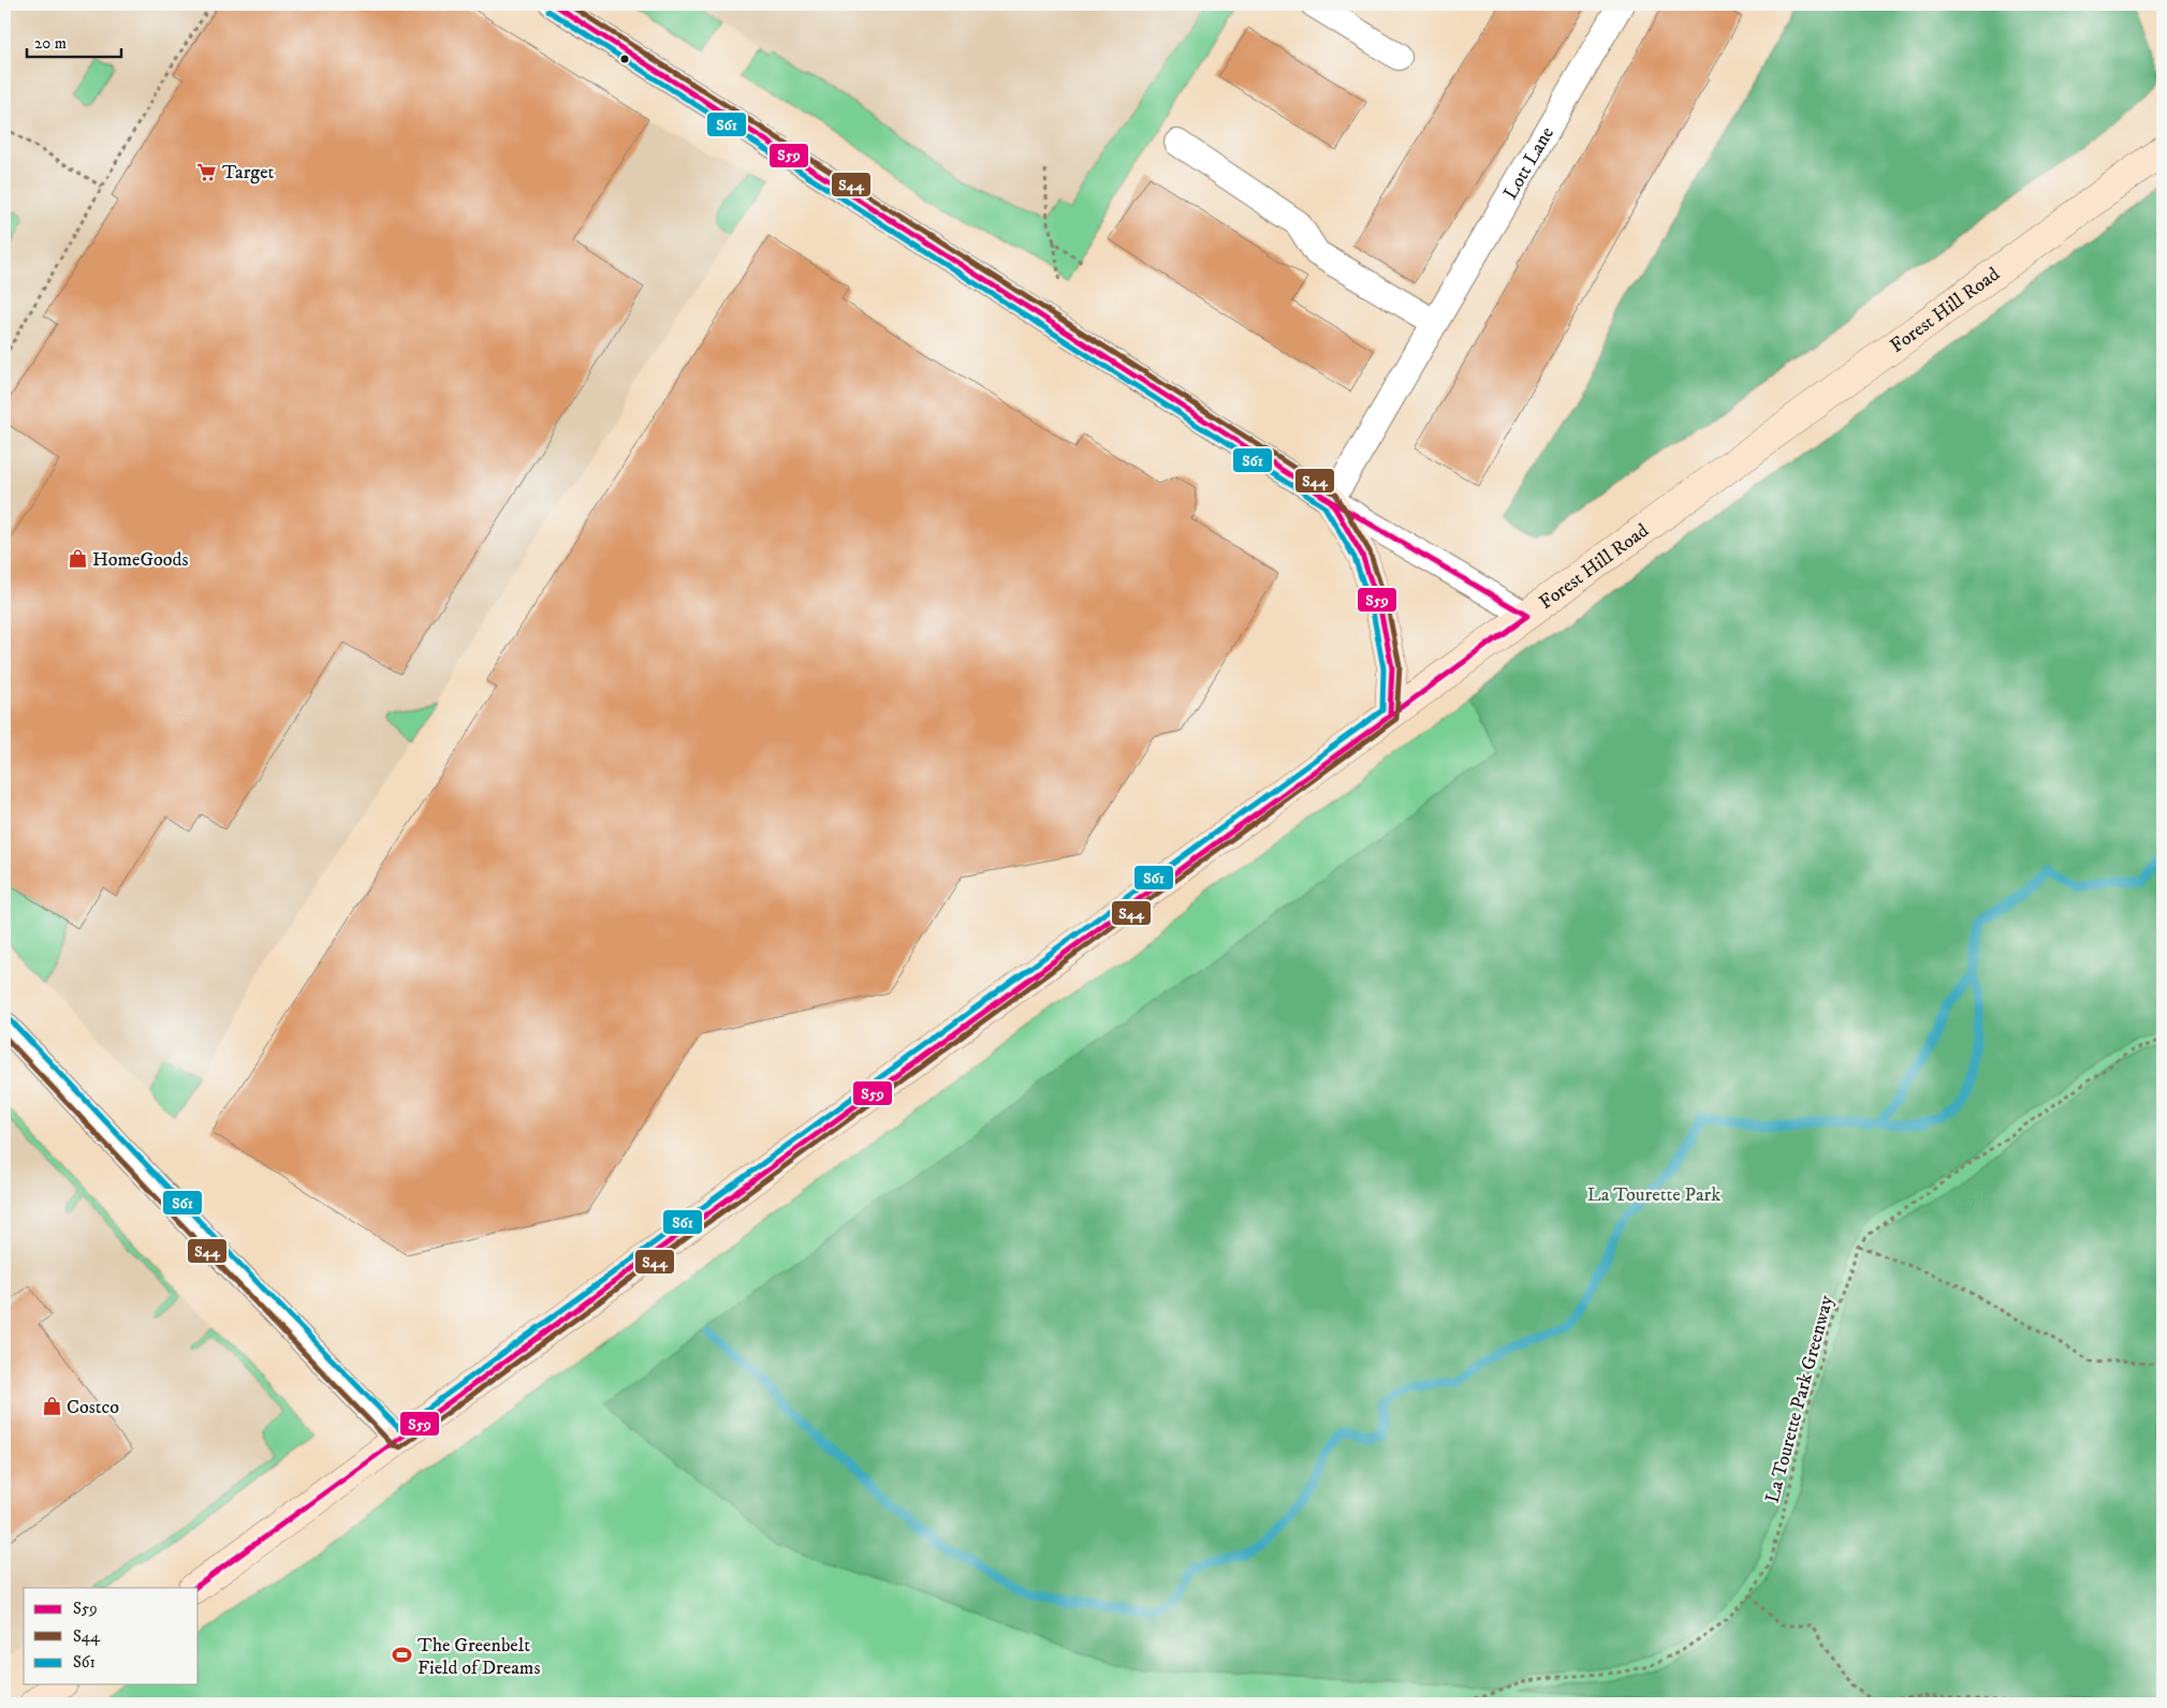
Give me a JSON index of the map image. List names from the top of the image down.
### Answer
{
  "streets": {
    "street": ["Lott Lane", "Forest Hill Road"],
    "path": ["La Tourette Park Greenway"]
  },
  "parks": ["La Tourette Park"],
  "places": {
    "supermarket": ["Target"],
    "shop": ["HomeGoods", "Costco"],
    "sports": ["The Greenbelt Field of Dreams"]
  },
  "lines": ["transit line S59", "transit line S44", "transit line S61"],
  "legend": ["S59", "S44", "S61"],
  "scale_bar": "20 m"
}
